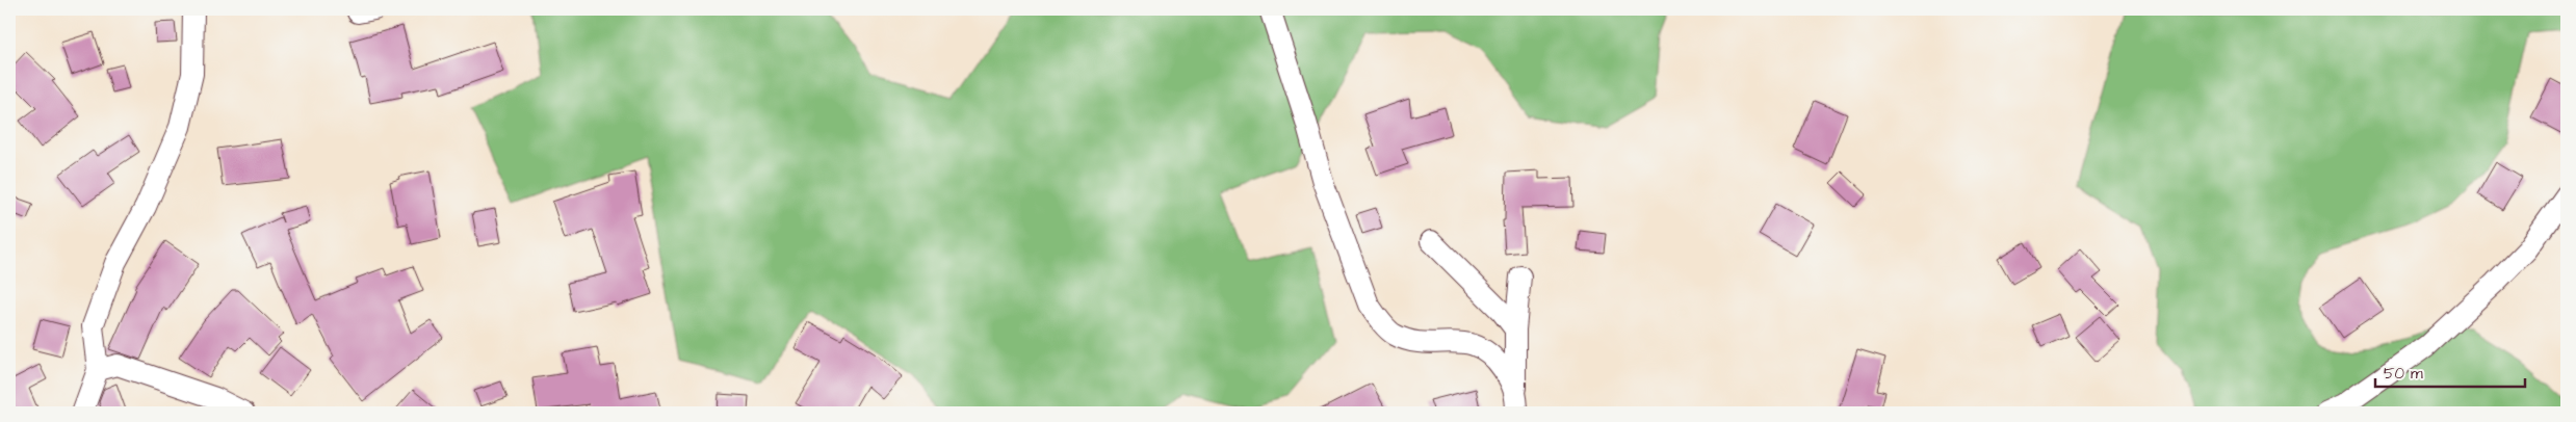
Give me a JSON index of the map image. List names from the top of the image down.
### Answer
{
  "scale_bar": "50 m"
}
